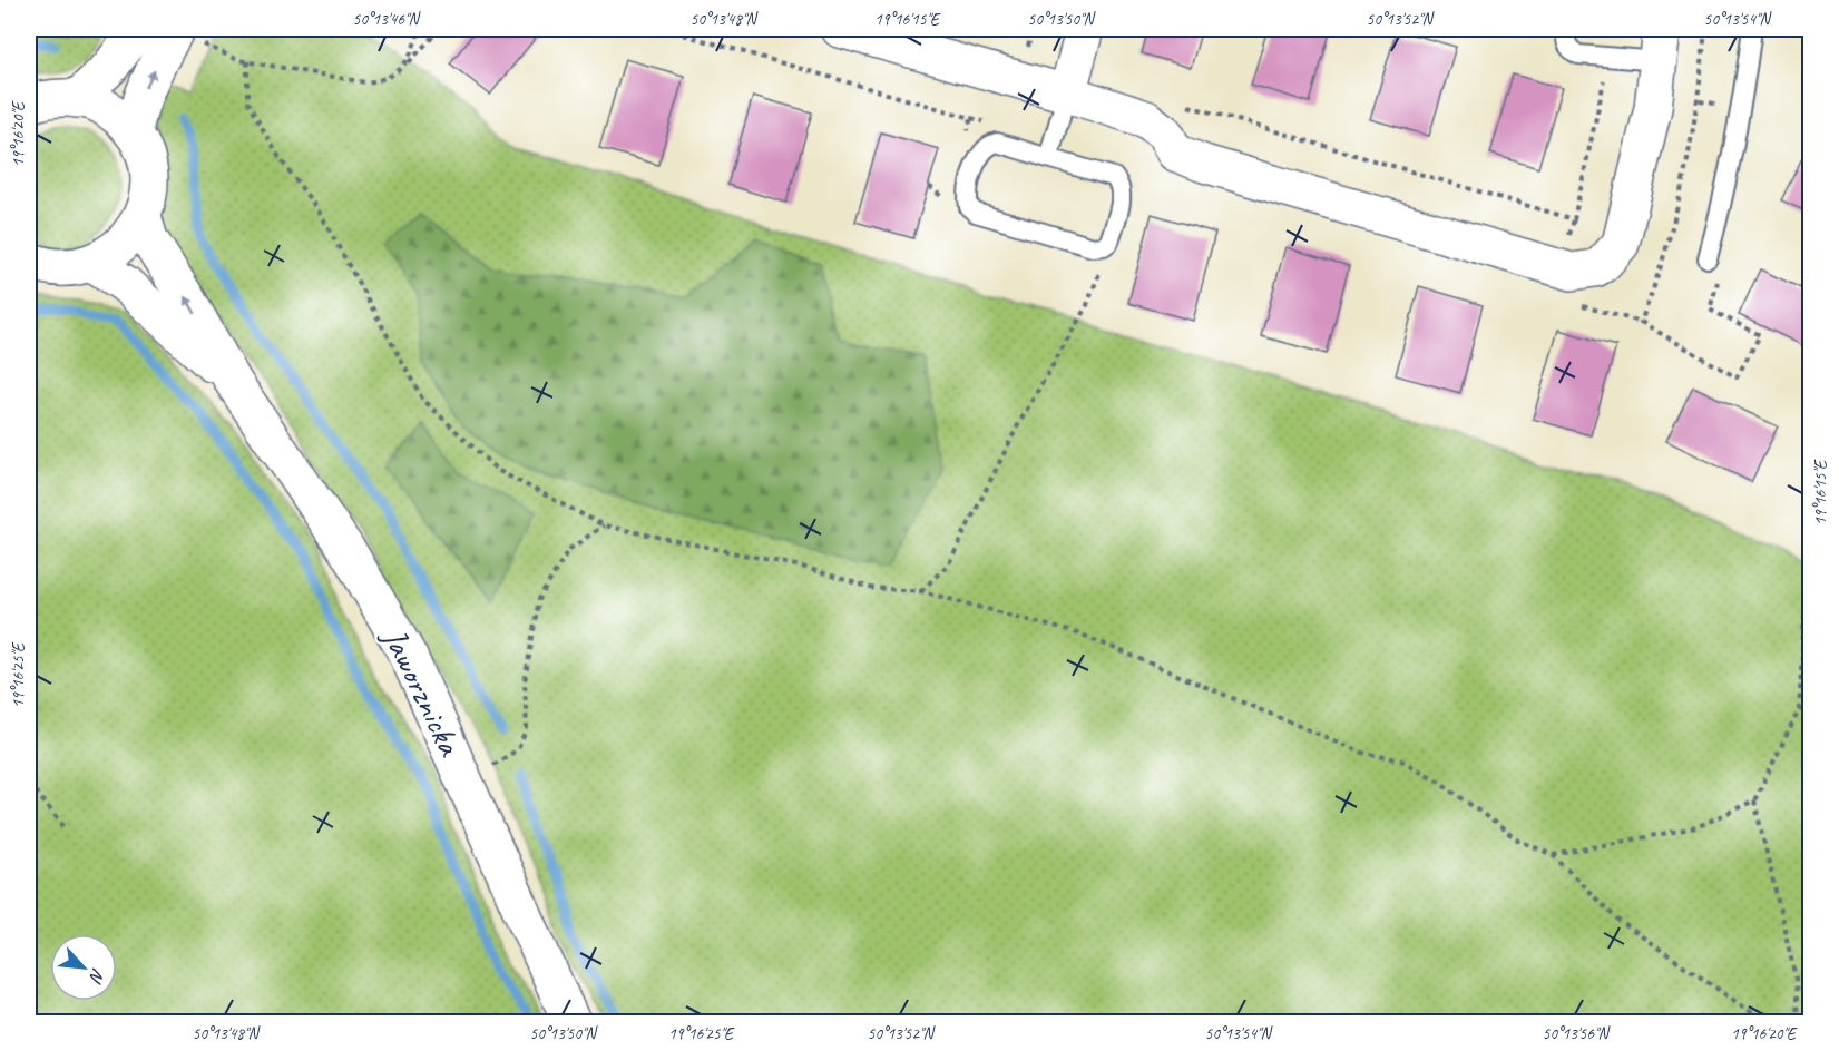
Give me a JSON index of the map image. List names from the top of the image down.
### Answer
{
  "streets": {
    "street": ["Jaworznicka"]
  },
  "north": "bottom right",
  "coordinates": [
    "50°13'46\"N",
    "50°13'48\"N",
    "19°16'15\"E",
    "50°13'50\"N",
    "50°13'52\"N",
    "50°13'54\"N",
    "19°16'20\"E",
    "19°16'25\"E",
    "50°13'56\"N"
  ]
}
